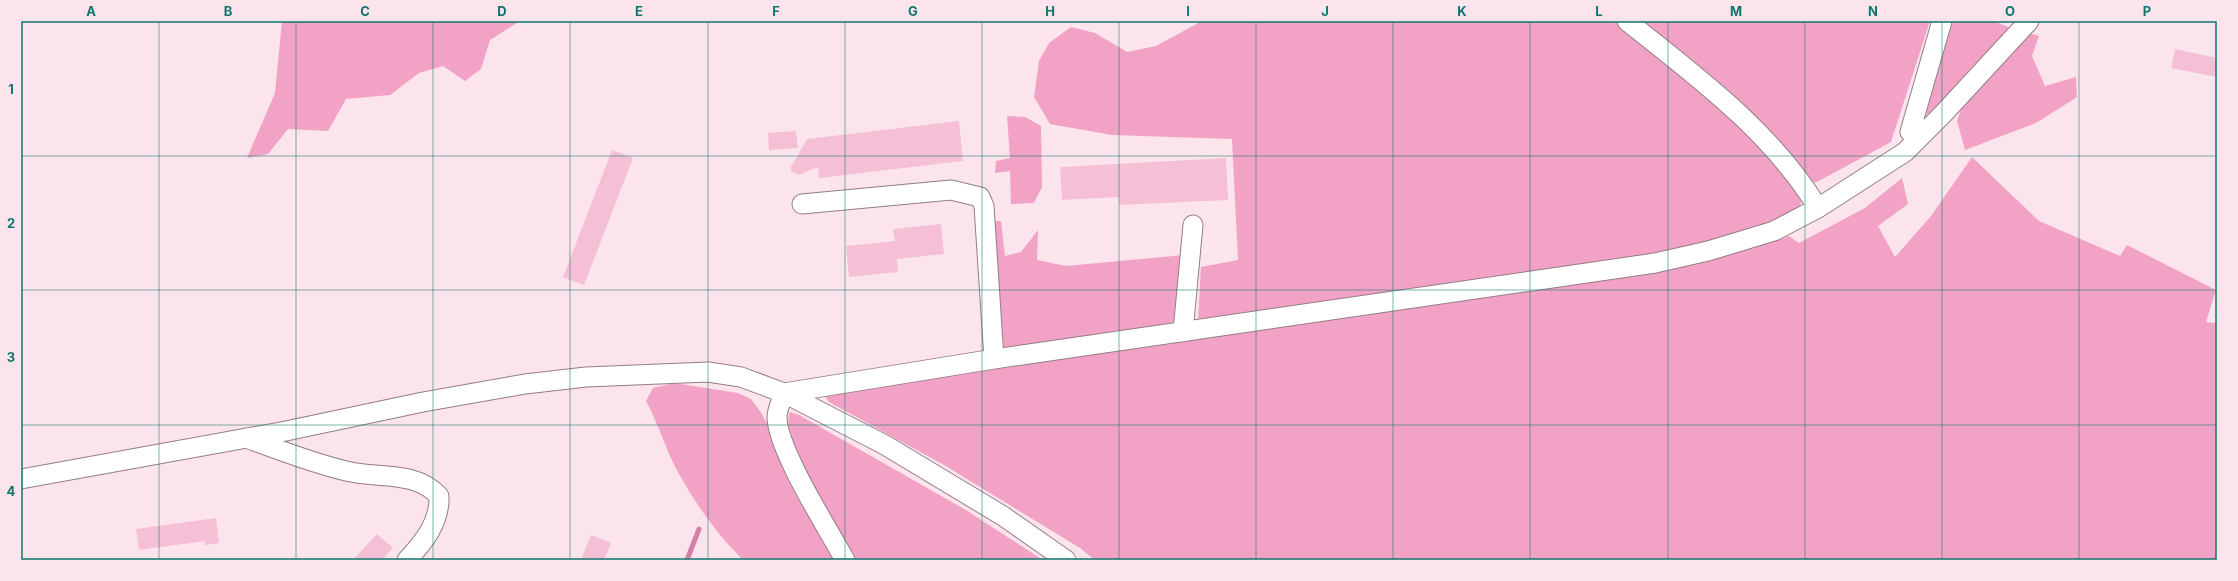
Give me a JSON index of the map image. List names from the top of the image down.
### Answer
{
  "grid": {
    "columns": [
      "A",
      "B",
      "C",
      "D",
      "E",
      "F",
      "G",
      "H",
      "I",
      "J",
      "K",
      "L",
      "M",
      "N",
      "O",
      "P"
    ],
    "rows": [
      "1",
      "2",
      "3",
      "4"
    ]
  }
}
